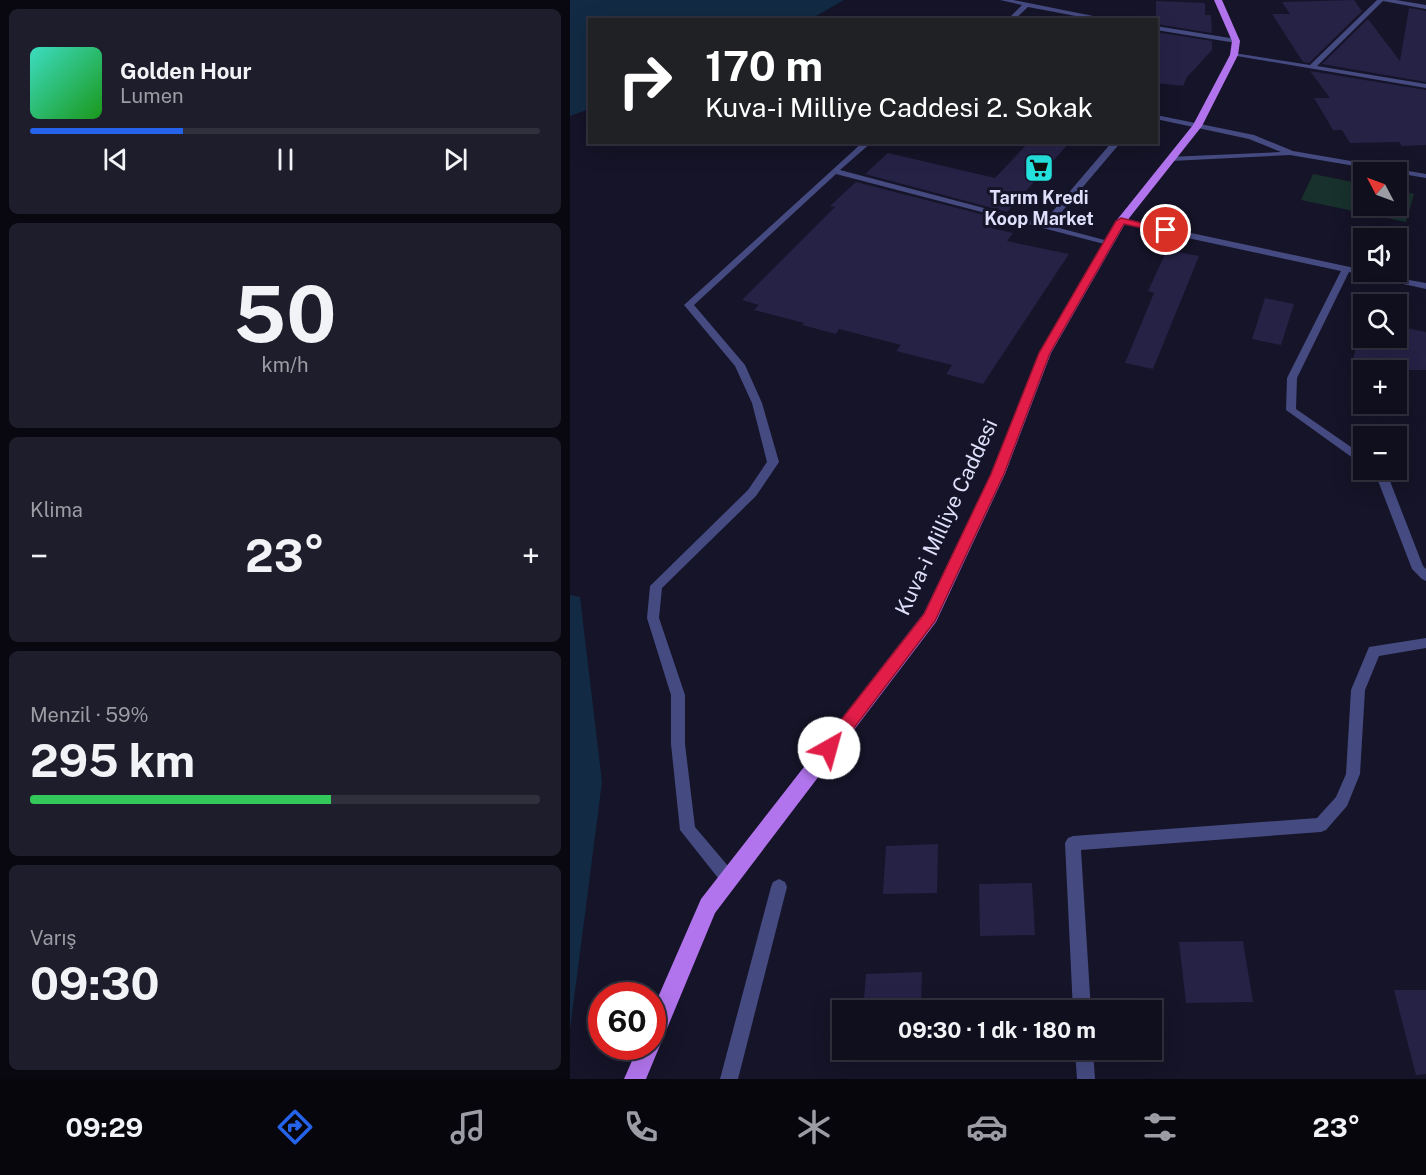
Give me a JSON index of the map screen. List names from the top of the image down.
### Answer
{
  "streets": {
    "main road": ["Kuva-i Milliye Caddesi"]
  },
  "places": {
    "supermarket": ["Tarım Kredi Koop Market"]
  },
  "north": "top left",
  "page": {
    "turn": ["170 m", "Kuva-i Milliye Caddesi 2. Sokak"],
    "song": ["Golden Hour", "Lumen"],
    "map_buttons": ["+", "−"],
    "tile": [
      ["50", "km/h"],
      "Klima",
      ["Menzil · 59%", "295 km"],
      ["Varış", "09:30"]
    ],
    "heat": ["−", "23°", "+"],
    "limit": "60",
    "trip": "09:30 · 1 dk · 180 m",
    "tabs": ["09:29", "23°"]
  }
}
